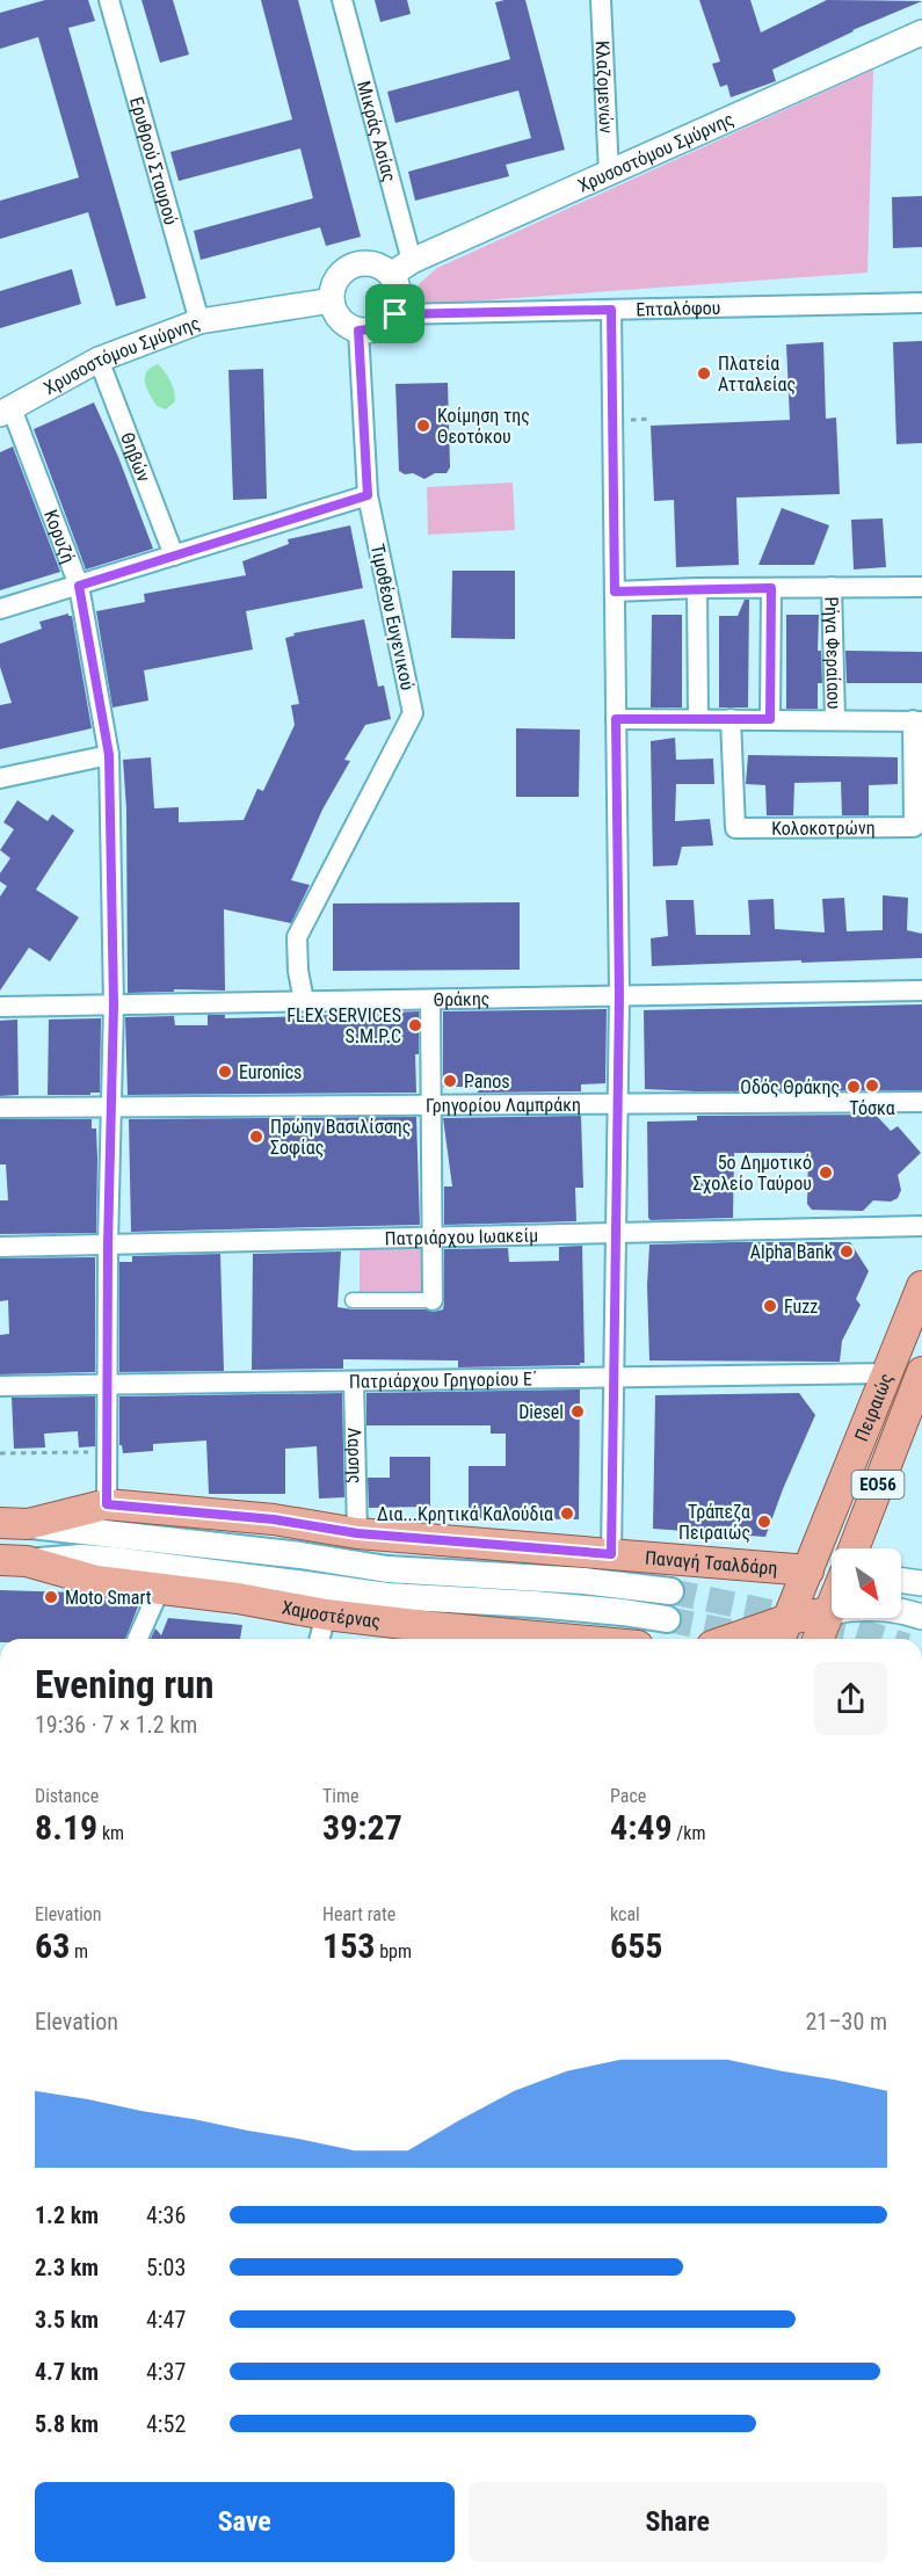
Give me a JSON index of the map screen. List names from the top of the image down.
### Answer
{
  "streets": {
    "main road": [
      "Πειραιώς",
      "ΕΟ56",
      "Παναγή Τσαλδάρη",
      "Χαμοστέρνας"
    ],
    "street": [
      "Κλαζομενών",
      "Μικράς Ασίας",
      "Χρυσοστόμου Σμύρνης",
      "Ερυθρού Σταυρού",
      "Επταλόφου",
      "Θηβών",
      "Κορυζή",
      "Τιμοθέου Ευγενικού",
      "Ρήγα Φεραίαου",
      "Κολοκοτρώνη",
      "Θράκης",
      "Γρηγορίου Λαμπράκη",
      "Πατριάρχου Ιωακείμ",
      "Πατριάρχου Γρηγορίου Ε΄",
      "Λαρσης"
    ]
  },
  "crossings": [
    ["Κλαζομενών", "Χρυσοστόμου Σμύρνης"],
    ["Μικράς Ασίας", "Χρυσοστόμου Σμύρνης"],
    ["Χρυσοστόμου Σμύρνης", "Ερυθρού Σταυρού"],
    ["Χρυσοστόμου Σμύρνης", "Επταλόφου"],
    ["Χρυσοστόμου Σμύρνης", "Θηβών"],
    ["Χρυσοστόμου Σμύρνης", "Κορυζή"],
    ["Χρυσοστόμου Σμύρνης", "Τιμοθέου Ευγενικού"],
    ["Επταλόφου", "Τιμοθέου Ευγενικού"],
    ["Κορυζή", "Θράκης"],
    ["Κορυζή", "Γρηγορίου Λαμπράκη"],
    ["Κορυζή", "Πατριάρχου Ιωακείμ"],
    ["Κορυζή", "Πατριάρχου Γρηγορίου Ε΄"],
    ["Κορυζή", "Παναγή Τσαλδάρη"],
    ["Τιμοθέου Ευγενικού", "Θράκης"],
    ["Πατριάρχου Γρηγορίου Ε΄", "Πειραιώς"],
    ["Πατριάρχου Γρηγορίου Ε΄", "Λαρσης"],
    ["Πειραιώς", "Παναγή Τσαλδάρη"],
    ["Λαρσης", "Παναγή Τσαλδάρη"]
  ],
  "places": [
    "Πλατεία Ατταλείας",
    "Κοίμηση της Θεοτόκου",
    "FLEX SERVICES S.M.P.C",
    "Euronics",
    "Panos",
    "Τόσκα",
    "Οδός Θράκης",
    "Πρώην Βασιλίσσης Σοφίας",
    "5ο Δημοτικό Σχολείο Ταύρου",
    "Alpha Bank",
    "Fuzz",
    "Diesel",
    "Δια...Κρητικά Καλούδια",
    "Τράπεζα Πειραιώς",
    "Moto Smart"
  ],
  "north": "bottom right",
  "page": {
    "heading": ["Evening run", "19:36 · 7 × 1.2 km"],
    "stats": [
      ["Distance", "8.19 km"],
      ["Time", "39:27"],
      ["Pace", "4:49 /km"],
      ["Elevation", "63 m"],
      ["Heart rate", "153 bpm"],
      ["kcal", "655"]
    ],
    "chart": ["Elevation", "21–30 m"],
    "list": [
      {
        "name": "1.2 km",
        "note": "4:36"
      },
      {
        "name": "2.3 km",
        "note": "5:03"
      },
      {
        "name": "3.5 km",
        "note": "4:47"
      },
      {
        "name": "4.7 km",
        "note": "4:37"
      },
      {
        "name": "5.8 km",
        "note": "4:52"
      }
    ],
    "buttons": ["Save", "Share"]
  }
}
